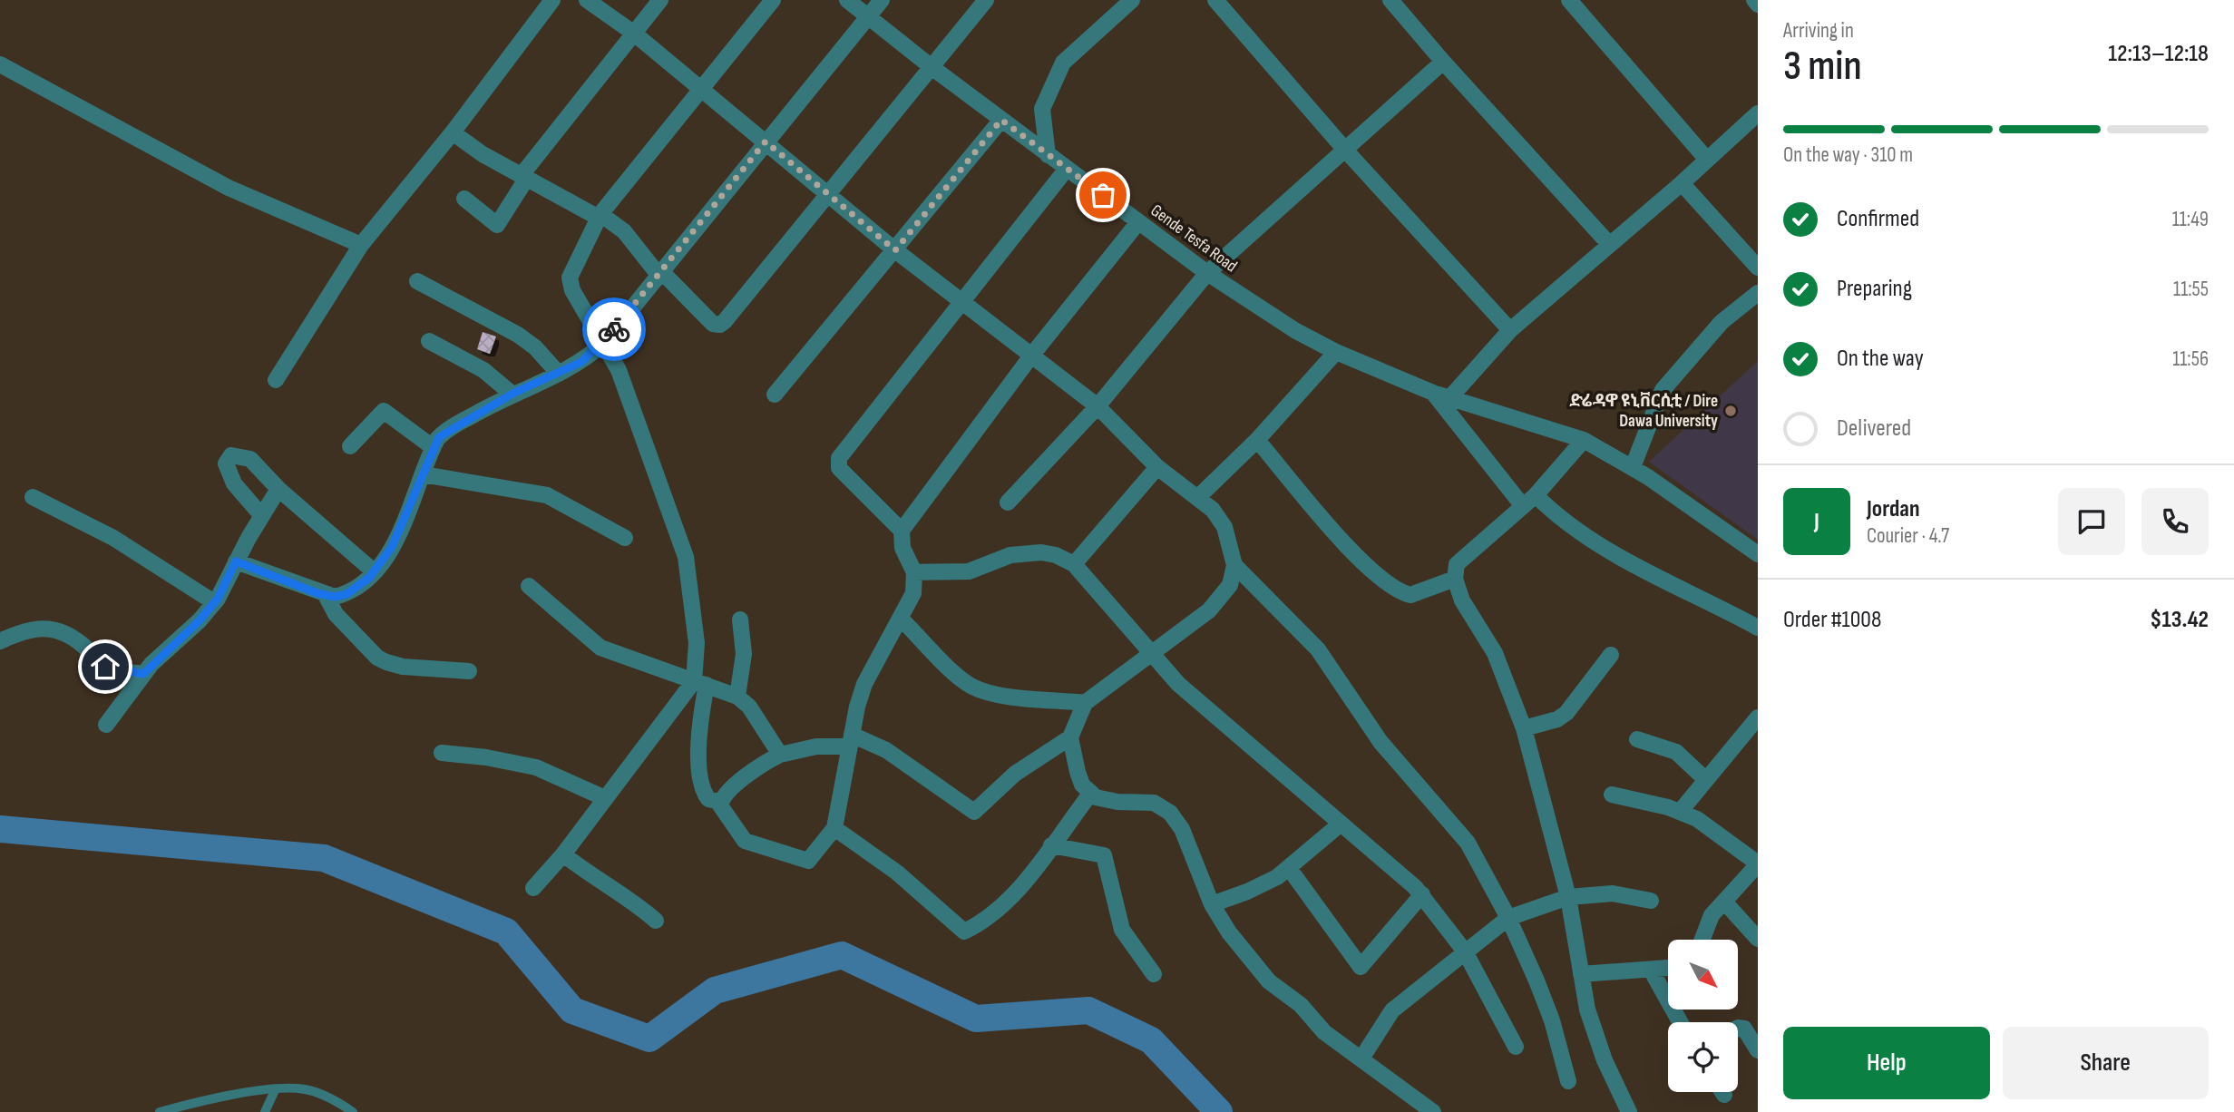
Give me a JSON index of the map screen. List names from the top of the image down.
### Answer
{
  "streets": {
    "street": ["Gende Tesfa Road"]
  },
  "places": ["ድሬዳዋ ዩኒቨርሲቲ / Dire Dawa University"],
  "north": "bottom right",
  "page": {
    "heading": ["3 min", "Arriving in", "12:13–12:18"],
    "panel": [
      "Jordan",
      "Courier · 4.7",
      "Order #1008",
      "$13.42"
    ],
    "bar": "On the way · 310 m",
    "list": [
      ["Confirmed", "11:49"],
      ["Preparing", "11:55"],
      ["On the way", "11:56"],
      "Delivered"
    ],
    "round": "J",
    "buttons": ["Help", "Share"]
  }
}
